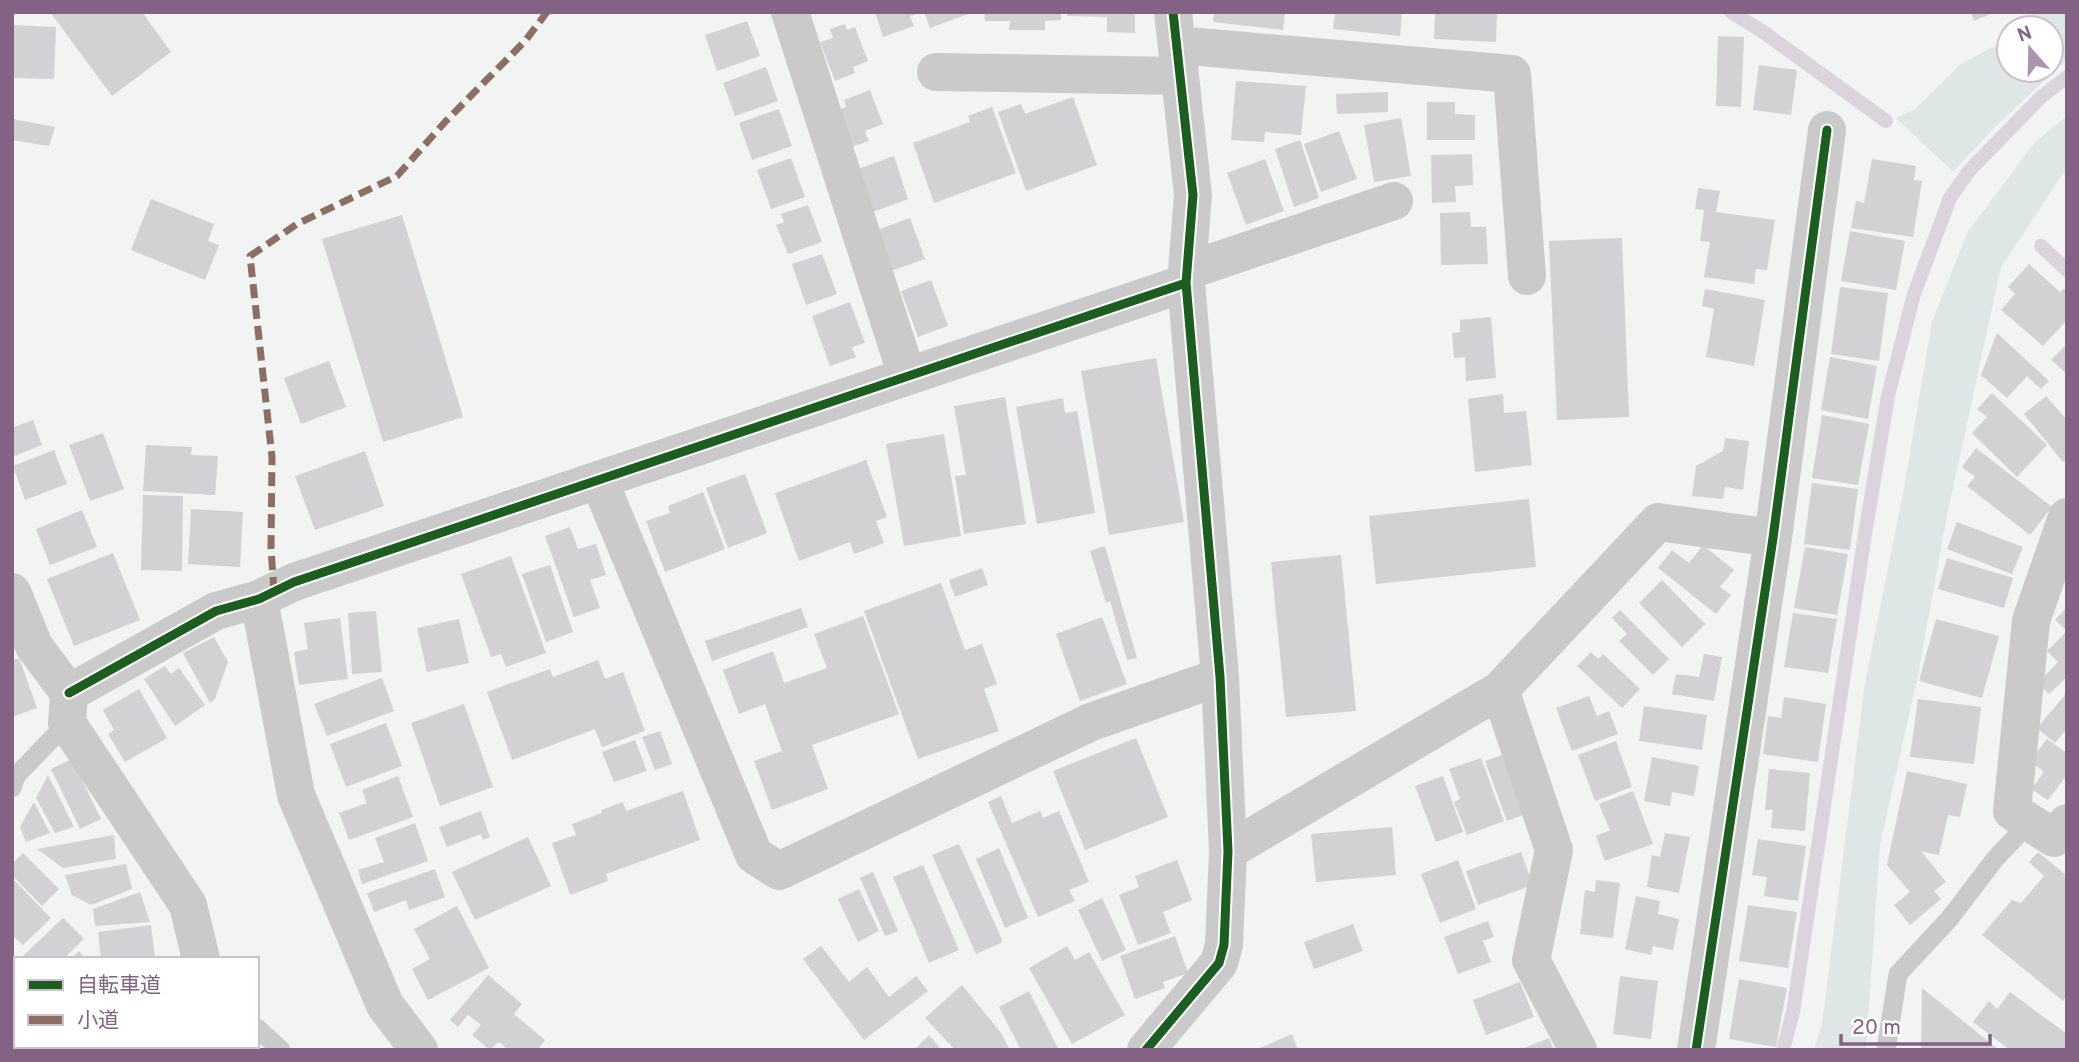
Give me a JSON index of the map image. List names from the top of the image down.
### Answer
{
  "legend": ["自転車道", "小道"],
  "scale_bar": "20 m",
  "north": "top"
}
